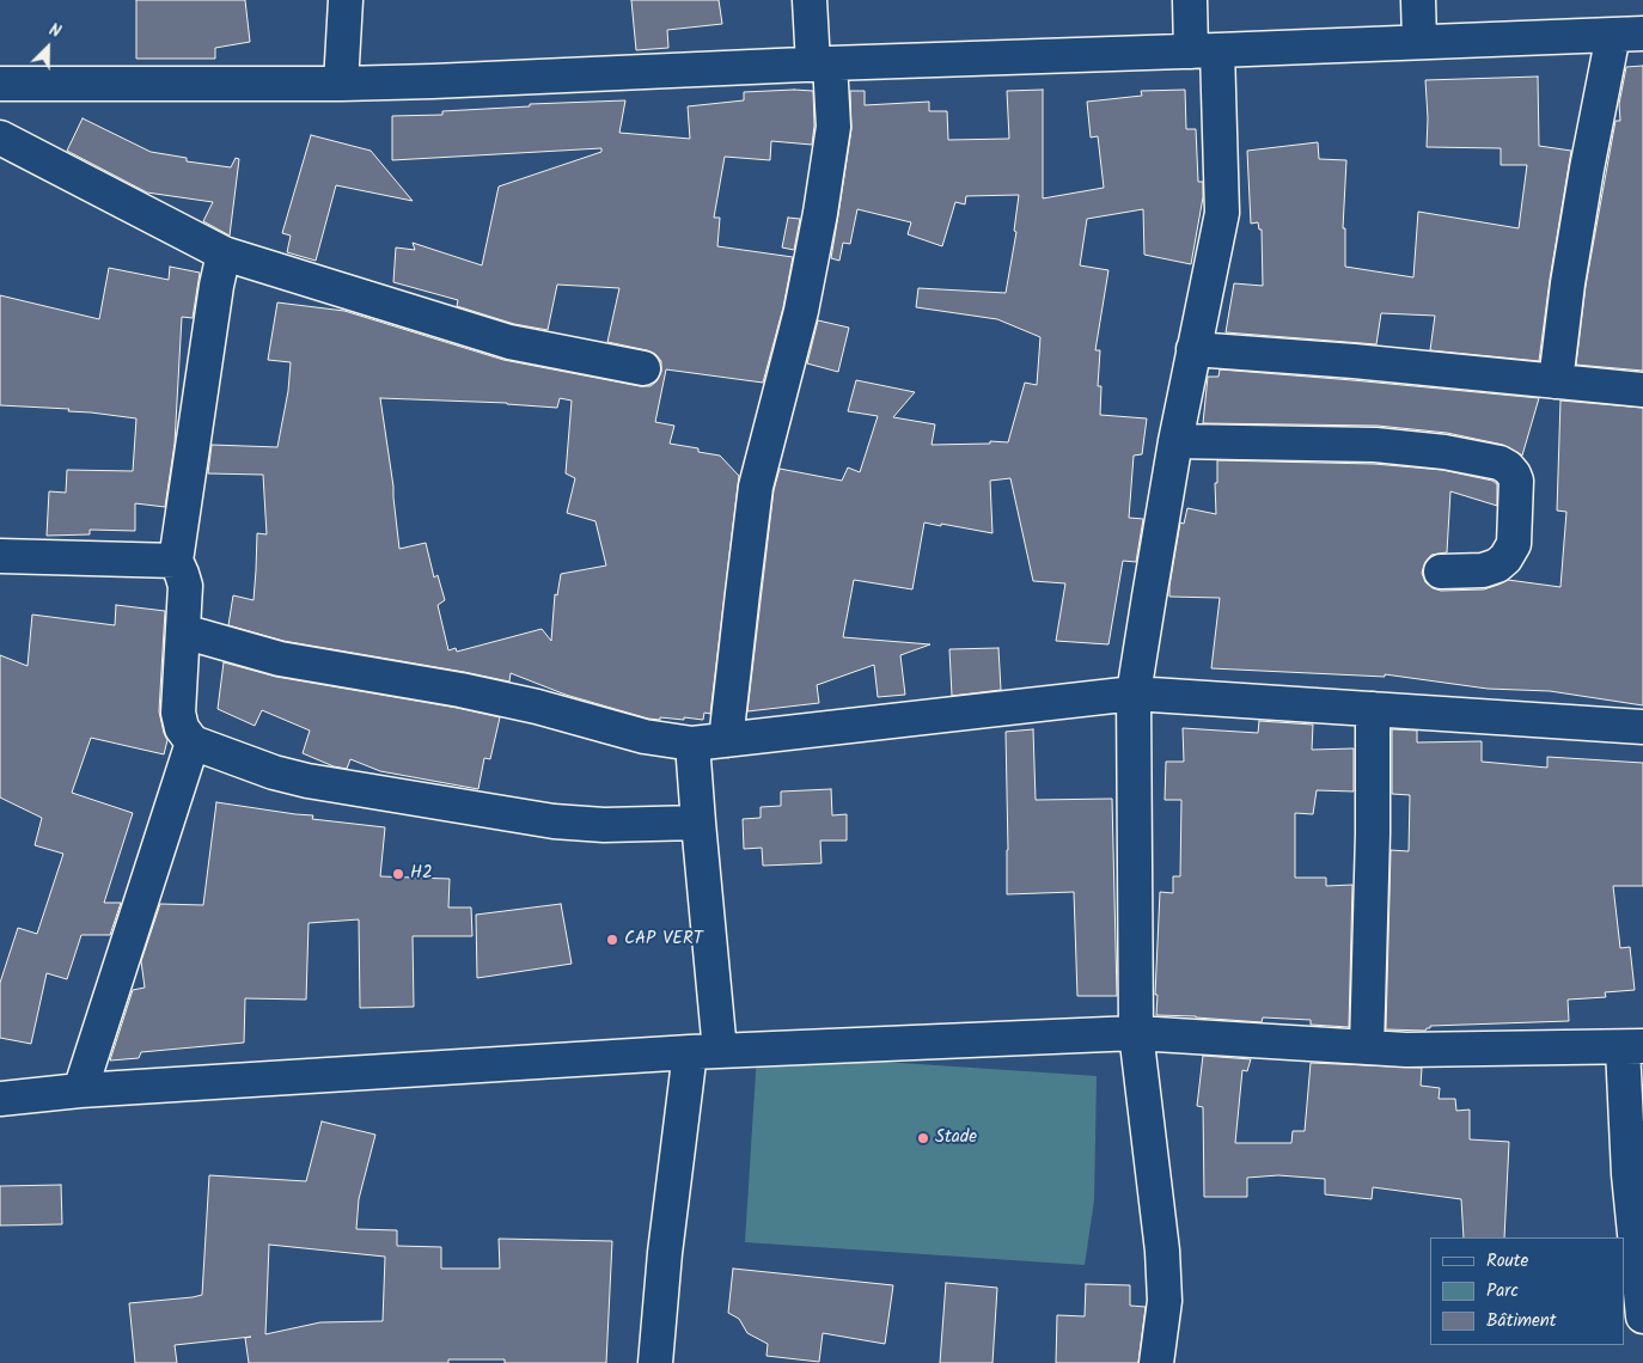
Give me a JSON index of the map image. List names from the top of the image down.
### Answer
{
  "places": ["H2", "CAP VERT", "Stade"],
  "legend": ["Route", "Parc", "Bâtiment"],
  "north": "top right"
}
